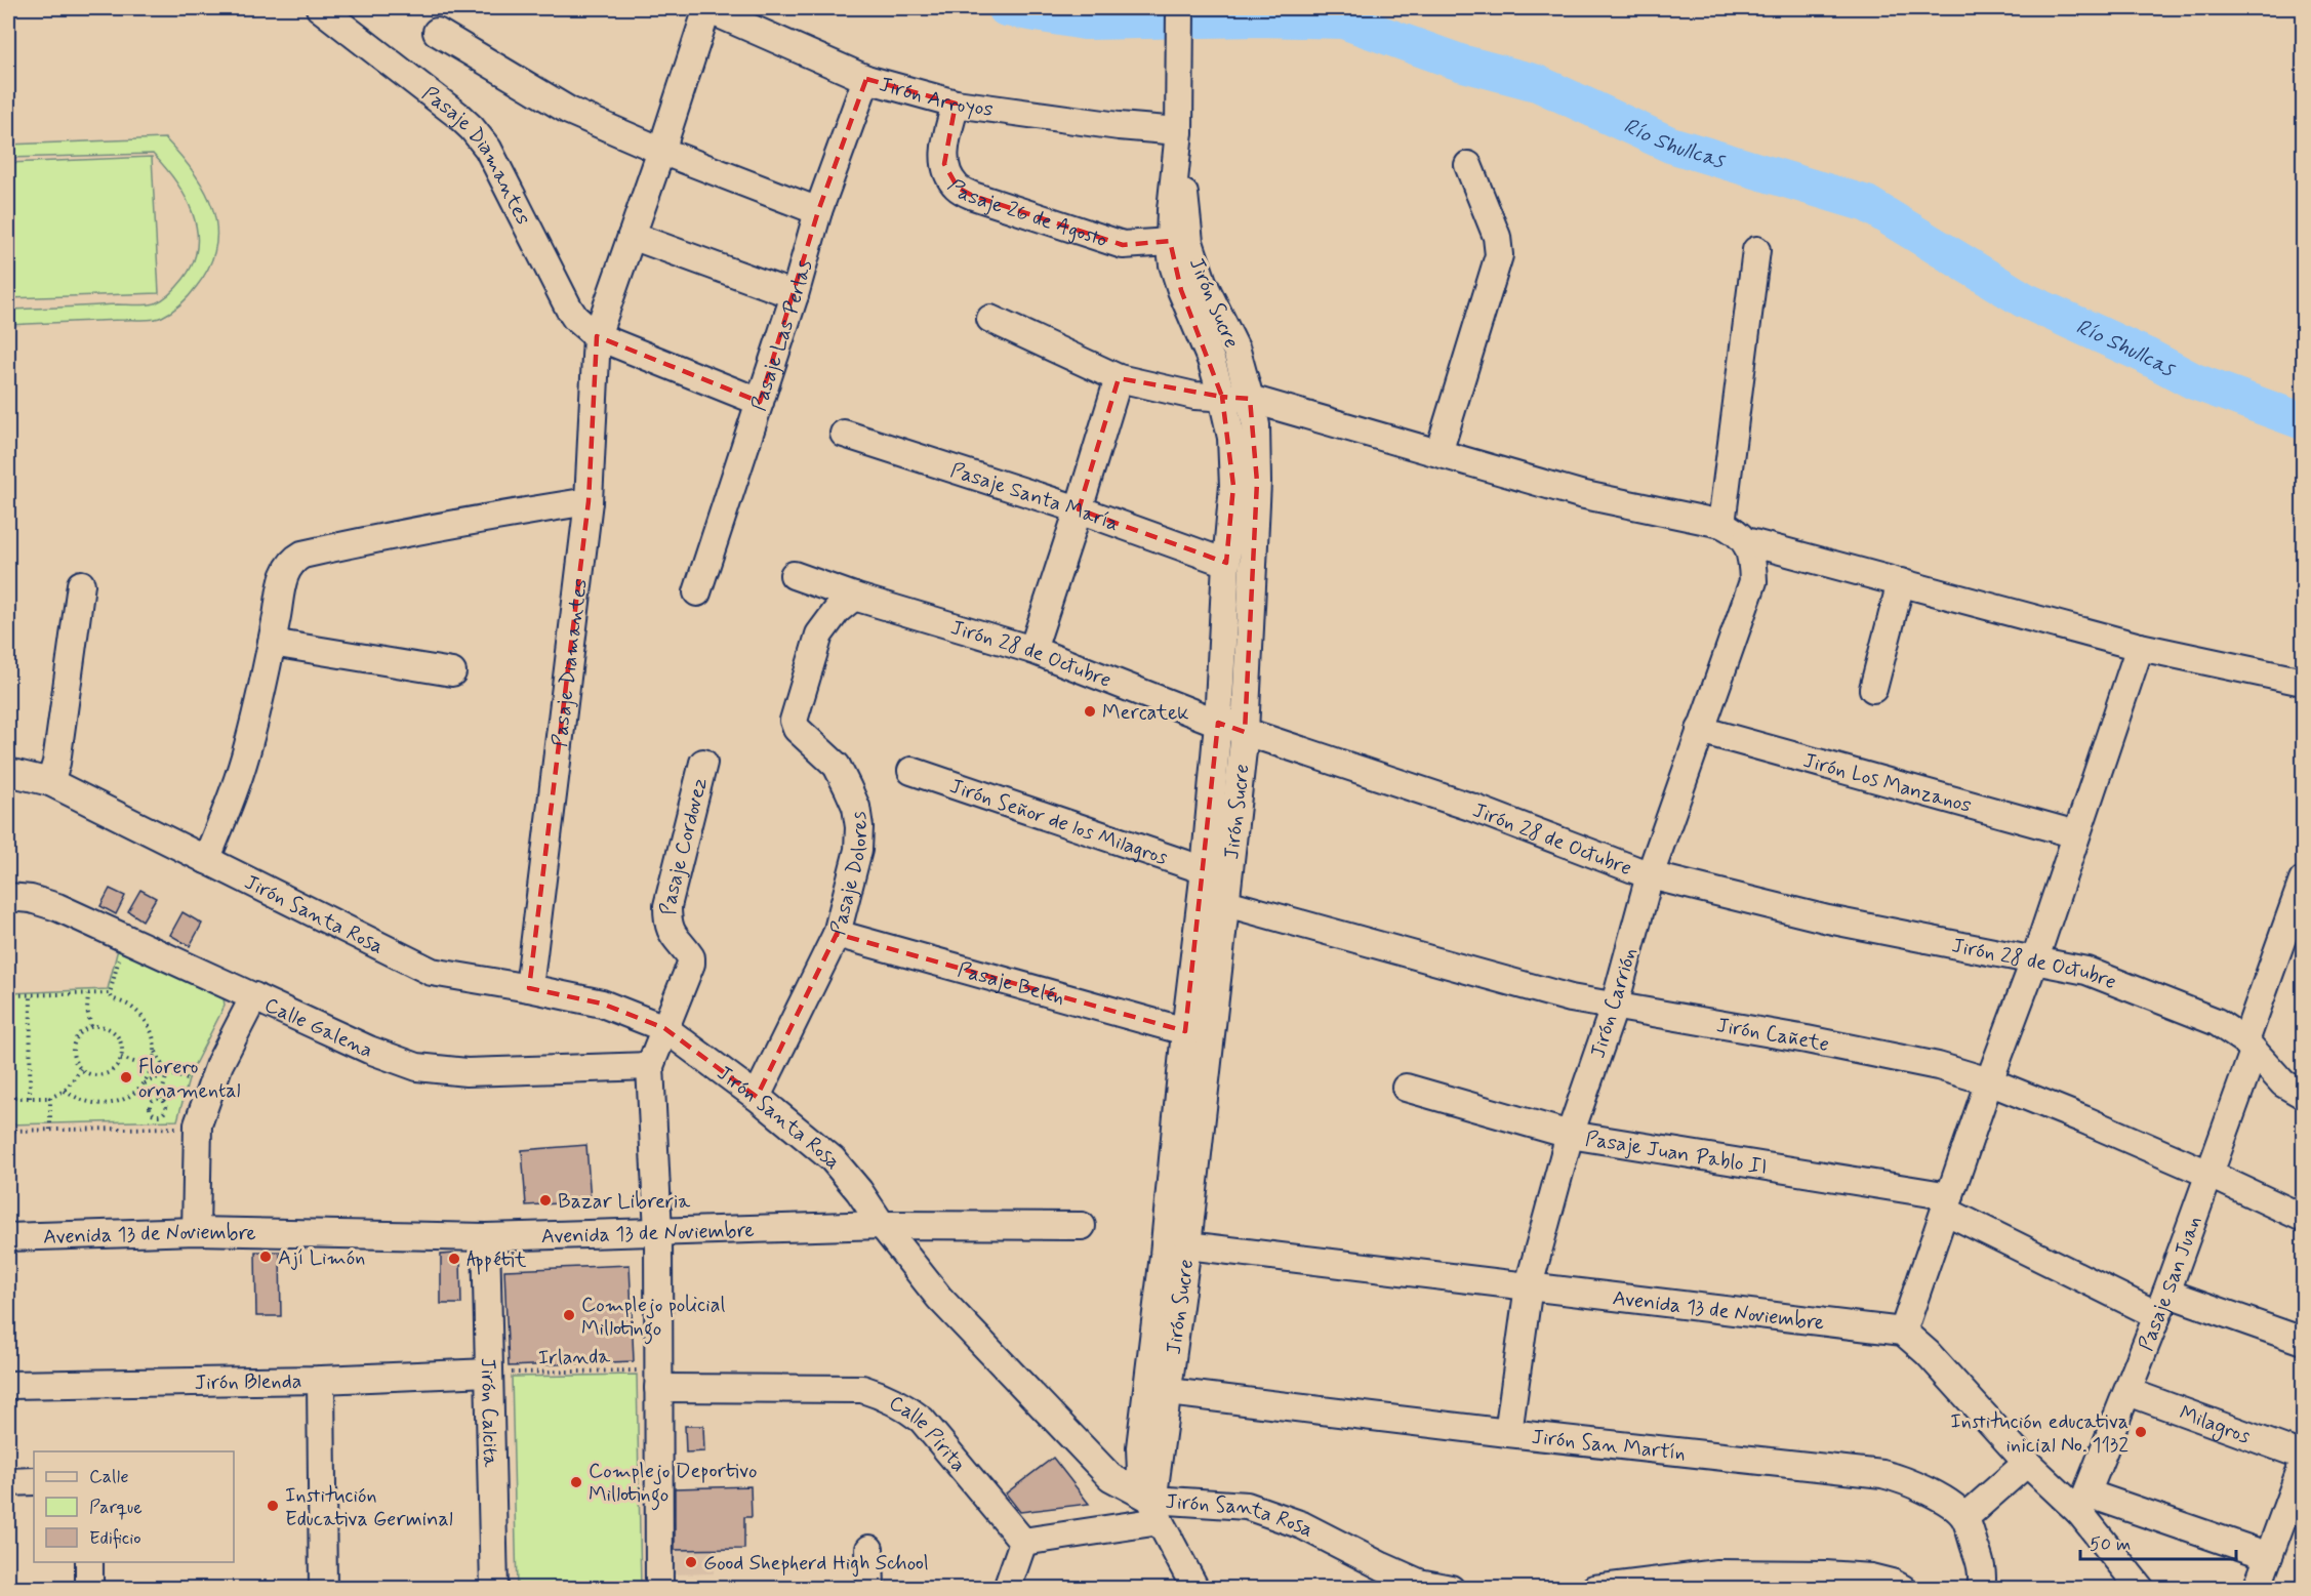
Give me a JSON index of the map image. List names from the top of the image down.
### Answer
{
  "streets": {
    "street": [
      "Jirón Arroyos",
      "Pasaje Diamantes",
      "Pasaje 26 de Agosto",
      "Jirón Sucre",
      "Pasaje Las Perlas",
      "Pasaje Santa María",
      "Jirón 28 de Octubre",
      "Jirón Los Manzanos",
      "Jirón Señor de los Milagros",
      "Pasaje Cordovez",
      "Pasaje Dolores",
      "Jirón Santa Rosa",
      "Pasaje Belén",
      "Jirón Carrión",
      "Calle Galena",
      "Jirón Cañete",
      "Pasaje Juan Pablo II",
      "Avenida 13 de Noviembre",
      "Pasaje San Juan",
      "Jirón Blenda",
      "Jirón Calcita",
      "Milagros",
      "Calle Pirita",
      "Jirón San Martín"
    ],
    "path": ["Irlanda"]
  },
  "crossings": [
    ["Jirón Arroyos", "Pasaje Diamantes"],
    ["Jirón Arroyos", "Pasaje 26 de Agosto"],
    ["Jirón Arroyos", "Jirón Sucre"],
    ["Jirón Arroyos", "Pasaje Las Perlas"],
    ["Pasaje Diamantes", "Jirón Santa Rosa"],
    ["Pasaje 26 de Agosto", "Jirón Sucre"],
    ["Jirón Sucre", "Pasaje Santa María"],
    ["Jirón Sucre", "Jirón 28 de Octubre"],
    ["Jirón Sucre", "Jirón Señor de los Milagros"],
    ["Jirón Sucre", "Jirón Santa Rosa"],
    ["Jirón Sucre", "Pasaje Belén"],
    ["Jirón Sucre", "Jirón Cañete"],
    ["Jirón Sucre", "Avenida 13 de Noviembre"],
    ["Jirón Sucre", "Jirón San Martín"],
    ["Jirón 28 de Octubre", "Pasaje Dolores"],
    ["Jirón 28 de Octubre", "Jirón Carrión"],
    ["Jirón 28 de Octubre", "Pasaje San Juan"],
    ["Jirón Los Manzanos", "Jirón Carrión"],
    ["Pasaje Cordovez", "Jirón Santa Rosa"],
    ["Pasaje Dolores", "Jirón Santa Rosa"],
    ["Pasaje Dolores", "Pasaje Belén"],
    ["Jirón Santa Rosa", "Avenida 13 de Noviembre"],
    ["Jirón Carrión", "Jirón Cañete"],
    ["Jirón Carrión", "Pasaje Juan Pablo II"],
    ["Jirón Carrión", "Avenida 13 de Noviembre"],
    ["Jirón Carrión", "Jirón San Martín"],
    ["Jirón Cañete", "Pasaje San Juan"],
    ["Pasaje Juan Pablo II", "Pasaje San Juan"],
    ["Avenida 13 de Noviembre", "Jirón Calcita"],
    ["Pasaje San Juan", "Milagros"],
    ["Irlanda", "Jirón Blenda"],
    ["Irlanda", "Jirón Calcita"],
    ["Irlanda", "Calle Pirita"],
    ["Jirón Blenda", "Jirón Calcita"]
  ],
  "water": ["Río Shullcas"],
  "places": [
    "Mercatek",
    "Florero ornamental",
    "Bazar Libreria",
    "Ají Limón",
    "Appétit",
    "Complejo policial Millotingo",
    "Institución educativa inicial No. 1132",
    "Complejo Deportivo Millotingo",
    "Institución Educativa Germinal",
    "Good Shepherd High School"
  ],
  "legend": ["Calle", "Parque", "Edificio"],
  "scale_bar": "50 m"
}
